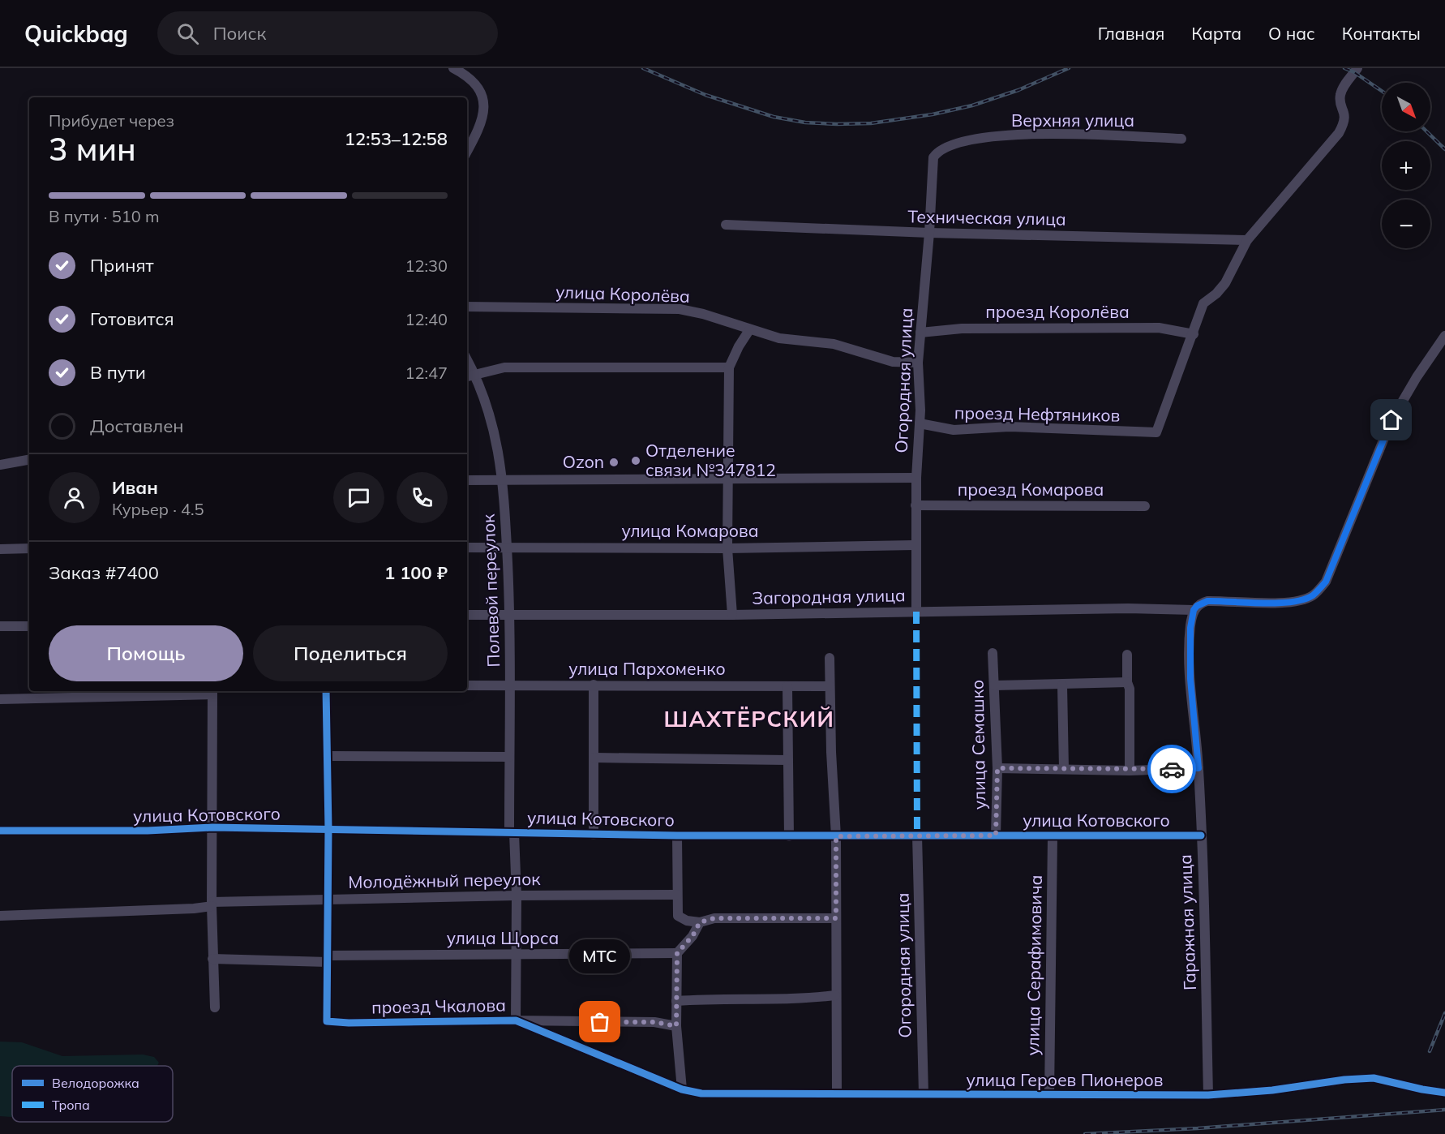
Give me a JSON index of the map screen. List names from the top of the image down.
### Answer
{
  "streets": {
    "street": [
      "Верхняя улица",
      "Техническая улица",
      "улица Королёва",
      "проезд Королёва",
      "Огородная улица",
      "проезд Нефтяников",
      "проезд Комарова",
      "улица Комарова",
      "Полевой переулок",
      "Загородная улица",
      "улица Пархоменко",
      "улица Семашко",
      "улица Котовского",
      "Молодёжный переулок",
      "Гаражная улица",
      "улица Щорса",
      "улица Серафимовича",
      "проезд Чкалова",
      "улица Героев Пионеров"
    ]
  },
  "crossings": [
    ["Верхняя улица", "Огородная улица"],
    ["Техническая улица", "Огородная улица"],
    ["улица Королёва", "Огородная улица"],
    ["проезд Королёва", "Огородная улица"],
    ["проезд Королёва", "проезд Нефтяников"],
    ["Огородная улица", "проезд Нефтяников"],
    ["Огородная улица", "проезд Комарова"],
    ["Огородная улица", "улица Комарова"],
    ["Огородная улица", "Загородная улица"],
    ["Огородная улица", "улица Котовского"],
    ["Огородная улица", "улица Героев Пионеров"],
    ["улица Комарова", "Полевой переулок"],
    ["Полевой переулок", "Загородная улица"],
    ["Полевой переулок", "улица Пархоменко"],
    ["Полевой переулок", "улица Котовского"],
    ["Полевой переулок", "Молодёжный переулок"],
    ["Полевой переулок", "улица Щорса"],
    ["Полевой переулок", "проезд Чкалова"],
    ["Загородная улица", "Гаражная улица"],
    ["улица Семашко", "улица Котовского"],
    ["улица Котовского", "Гаражная улица"],
    ["улица Котовского", "улица Серафимовича"],
    ["Гаражная улица", "улица Героев Пионеров"],
    ["улица Щорса", "проезд Чкалова"],
    ["улица Серафимовича", "улица Героев Пионеров"],
    ["проезд Чкалова", "улица Героев Пионеров"]
  ],
  "districts": ["ШАХТЁРСКИЙ"],
  "places": ["Отделение связи №347812", "Ozon", "МТС"],
  "legend": ["Велодорожка", "Тропа"],
  "north": "bottom right",
  "page": {
    "header": "Quickbag",
    "search": "Поиск",
    "nav": [
      "Главная",
      "Карта",
      "О нас",
      "Контакты"
    ],
    "map_buttons": ["+", "−"],
    "heading": ["3 мин", "Прибудет через", "12:53–12:58"],
    "panel": [
      "Иван",
      "Курьер · 4.5",
      "Заказ #7400",
      "1 100 ₽"
    ],
    "bar": "В пути · 510 m",
    "list": [
      ["Принят", "12:30"],
      ["Готовится", "12:40"],
      ["В пути", "12:47"],
      "Доставлен"
    ],
    "buttons": ["Помощь", "Поделиться"],
    "bubble": "МТС"
  }
}
